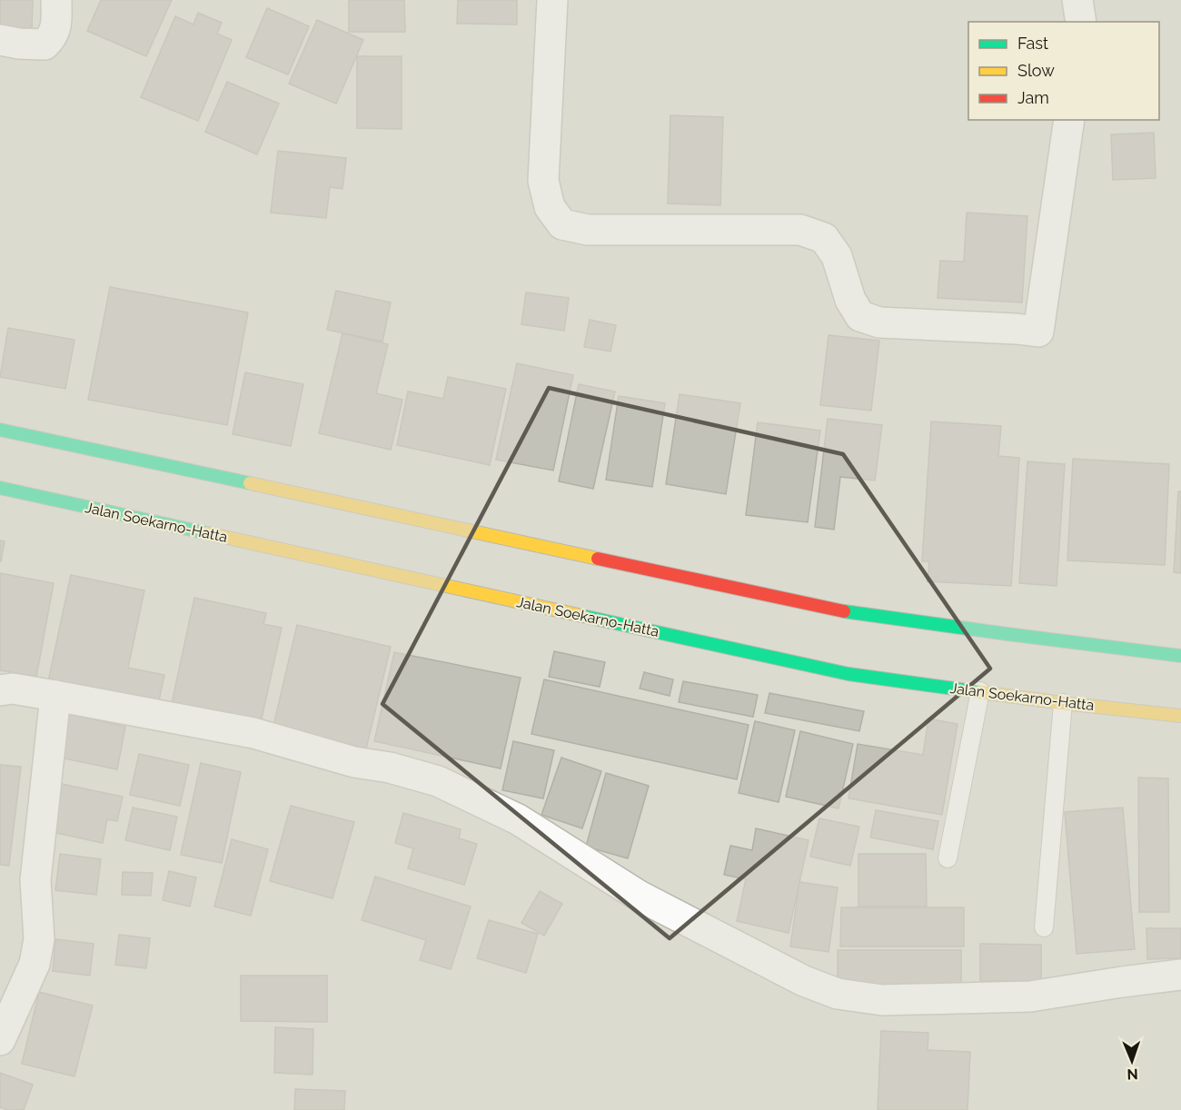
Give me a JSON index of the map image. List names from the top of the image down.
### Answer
{
  "streets": {
    "highway": ["Jalan Soekarno-Hatta"]
  },
  "legend": ["Fast", "Slow", "Jam"],
  "north": "bottom"
}
